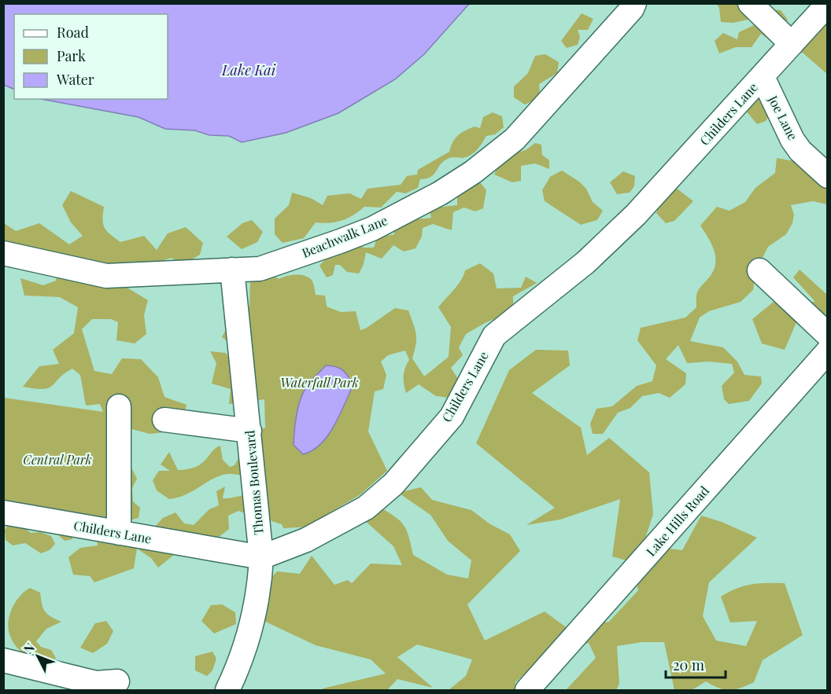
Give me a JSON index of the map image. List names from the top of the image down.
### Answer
{
  "streets": {
    "street": [
      "Childers Lane",
      "Joe Lane",
      "Beachwalk Lane",
      "Thomas Boulevard",
      "Lake Hills Road"
    ]
  },
  "crossings": [
    ["Childers Lane", "Joe Lane"],
    ["Childers Lane", "Thomas Boulevard"],
    ["Beachwalk Lane", "Thomas Boulevard"]
  ],
  "water": ["Lake Kai"],
  "parks": ["Waterfall Park", "Central Park"],
  "legend": ["Road", "Park", "Water"],
  "scale_bar": "20 m",
  "north": "top left"
}
